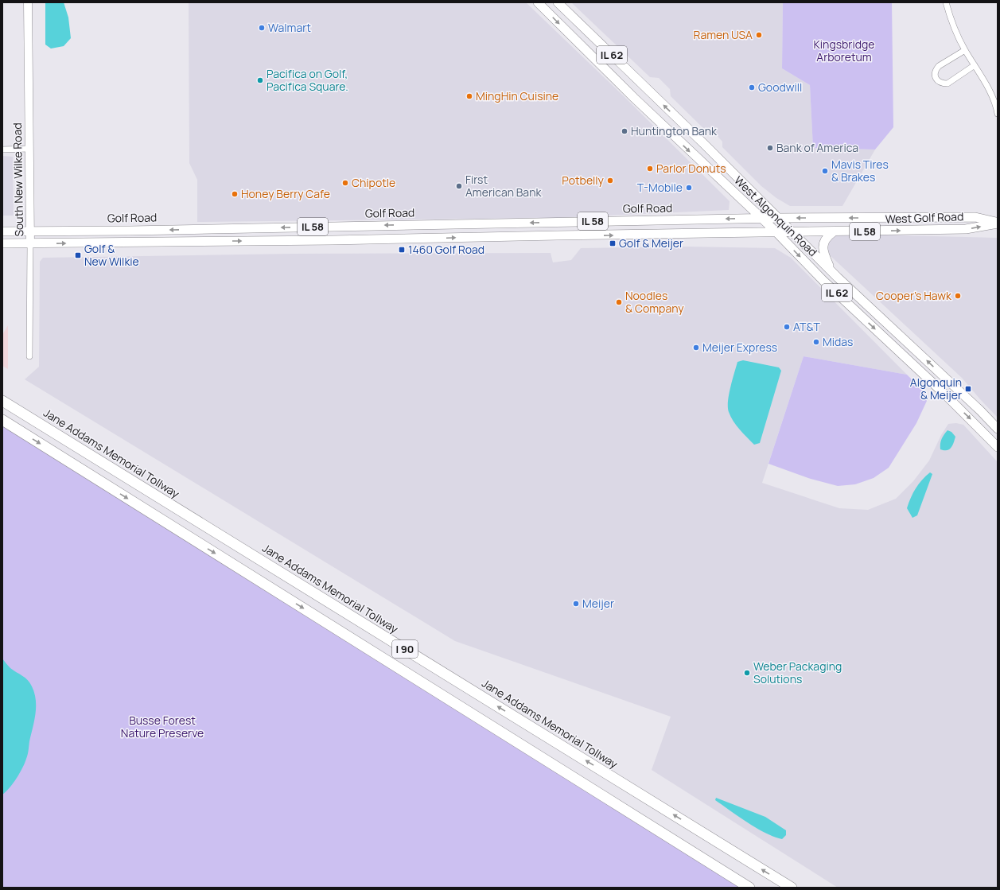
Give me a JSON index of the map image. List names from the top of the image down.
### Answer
{
  "streets": {
    "highway": ["Jane Addams Memorial Tollway", "I 90"],
    "main road": [
      "IL 62",
      "South New Wilke Road",
      "Golf Road",
      "West Algonquin Road",
      "West Golf Road",
      "IL 58"
    ]
  },
  "crossings": [
    ["South New Wilke Road", "Golf Road"],
    ["South New Wilke Road", "IL 58"],
    ["Golf Road", "West Algonquin Road"],
    ["Golf Road", "West Golf Road"],
    ["West Algonquin Road", "West Golf Road"],
    ["West Algonquin Road", "IL 58"],
    ["West Golf Road", "IL 58"]
  ],
  "parks": ["Kingsbridge Arboretum", "Busse Forest Nature Preserve"],
  "places": {
    "other": [
      "Walmart",
      "Ramen USA",
      "Pacifica on Golf, Pacifica Square.",
      "Goodwill",
      "MingHin Cuisine",
      "Huntington Bank",
      "Bank of America",
      "Parlor Donuts",
      "Mavis Tires & Brakes",
      "Potbelly",
      "Chipotle",
      "First American Bank",
      "T-Mobile",
      "Honey Berry Cafe",
      "Cooper's Hawk",
      "Noodles & Company",
      "AT&T",
      "Midas",
      "Meijer Express",
      "Meijer",
      "Weber Packaging Solutions"
    ],
    "transit": [
      "Golf & Meijer",
      "1460 Golf Road",
      "Golf & New Wilkie",
      "Algonquin & Meijer"
    ]
  }
}
